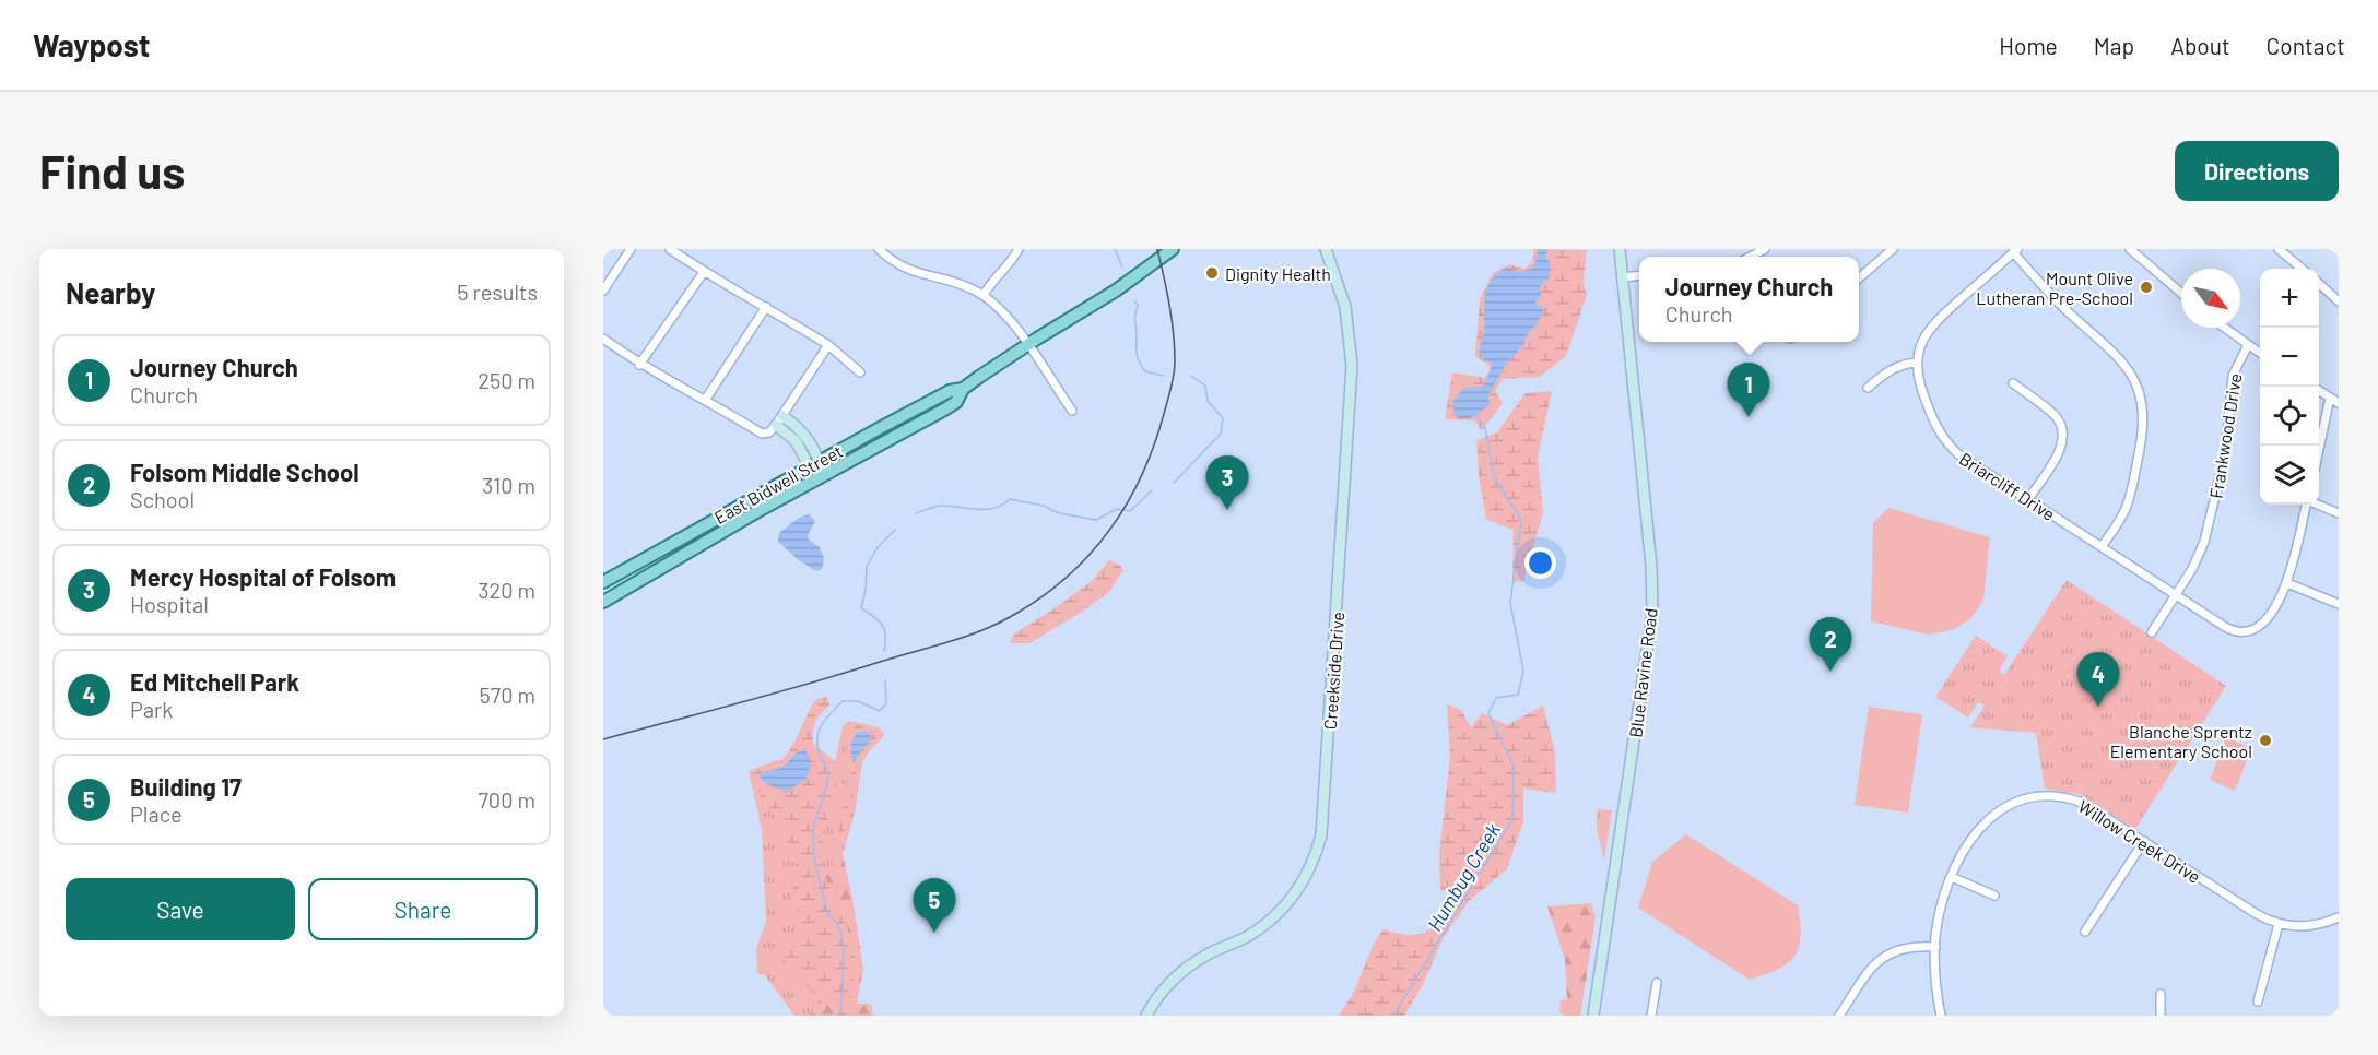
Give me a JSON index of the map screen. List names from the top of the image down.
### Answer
{
  "streets": {
    "main road": ["East Bidwell Street"],
    "street": [
      "Frankwood Drive",
      "Briarcliff Drive",
      "Creekside Drive",
      "Blue Ravine Road",
      "Willow Creek Drive"
    ]
  },
  "crossings": [
    ["Frankwood Drive", "Briarcliff Drive"]
  ],
  "water": ["Humbug Creek"],
  "places": ["Dignity Health", "Mount Olive Lutheran Pre-School", "Blanche Sprentz Elementary School"],
  "north": "bottom right",
  "page": {
    "header": "Waypost",
    "nav": [
      "Home",
      "Map",
      "About",
      "Contact"
    ],
    "buttons": [
      "Directions",
      ["Save", "Share"]
    ],
    "title": "Find us",
    "heading": ["Nearby", "5 results"],
    "popup": ["Journey Church", "Church"],
    "map_buttons": ["+", "−"],
    "list": [
      {
        "mark": "1",
        "name": "Journey Church",
        "note": "Church",
        "value": "250 m"
      },
      {
        "mark": "2",
        "name": "Folsom Middle School",
        "note": "School",
        "value": "310 m"
      },
      {
        "mark": "3",
        "name": "Mercy Hospital of Folsom",
        "note": "Hospital",
        "value": "320 m"
      },
      {
        "mark": "4",
        "name": "Ed Mitchell Park",
        "note": "Park",
        "value": "570 m"
      },
      {
        "mark": "5",
        "name": "Building 17",
        "note": "Place",
        "value": "700 m"
      }
    ],
    "pins": [
      "1",
      "3",
      "2",
      "4",
      "5"
    ]
  }
}
